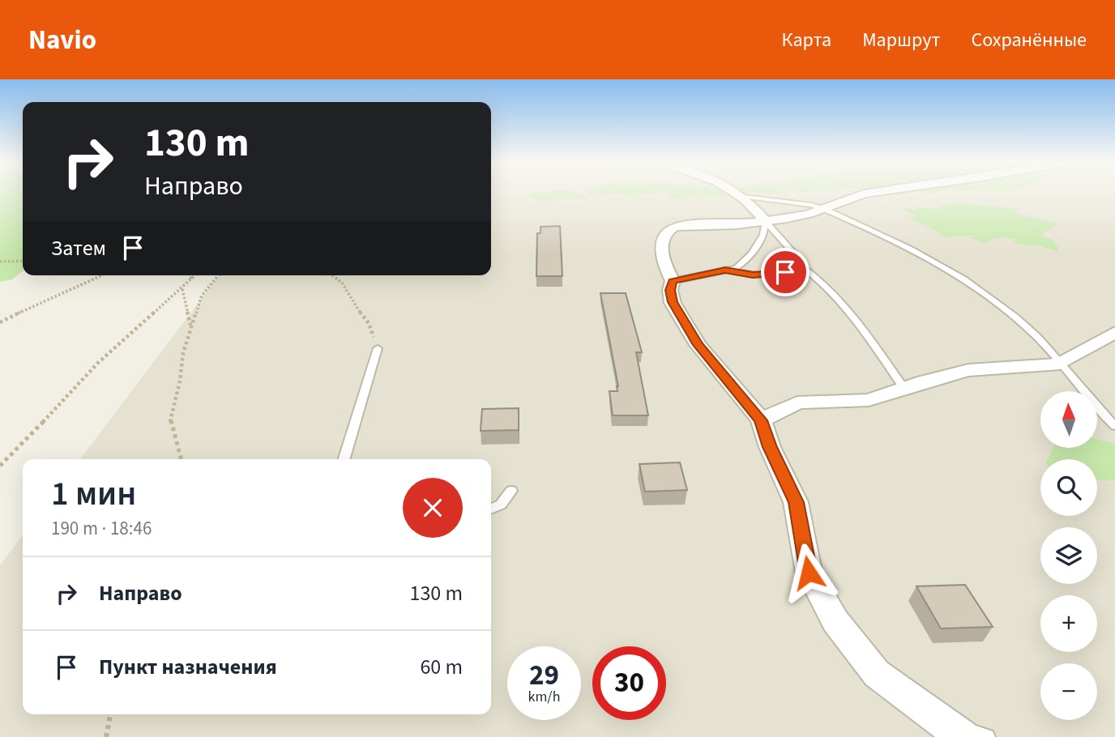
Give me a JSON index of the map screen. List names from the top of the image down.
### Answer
{
  "north": "top",
  "page": {
    "header": "Navio",
    "nav": ["Карта", "Маршрут", "Сохранённые"],
    "turn": ["130 m", "Направо"],
    "then": "Затем",
    "map_buttons": ["+", "−"],
    "heading": ["1 мин", "190 m · 18:46"],
    "list": [
      {
        "name": "Направо",
        "value": "130 m"
      },
      {
        "name": "Пункт назначения",
        "value": "60 m"
      }
    ],
    "speed": "29 km/h",
    "limit": "30"
  }
}
